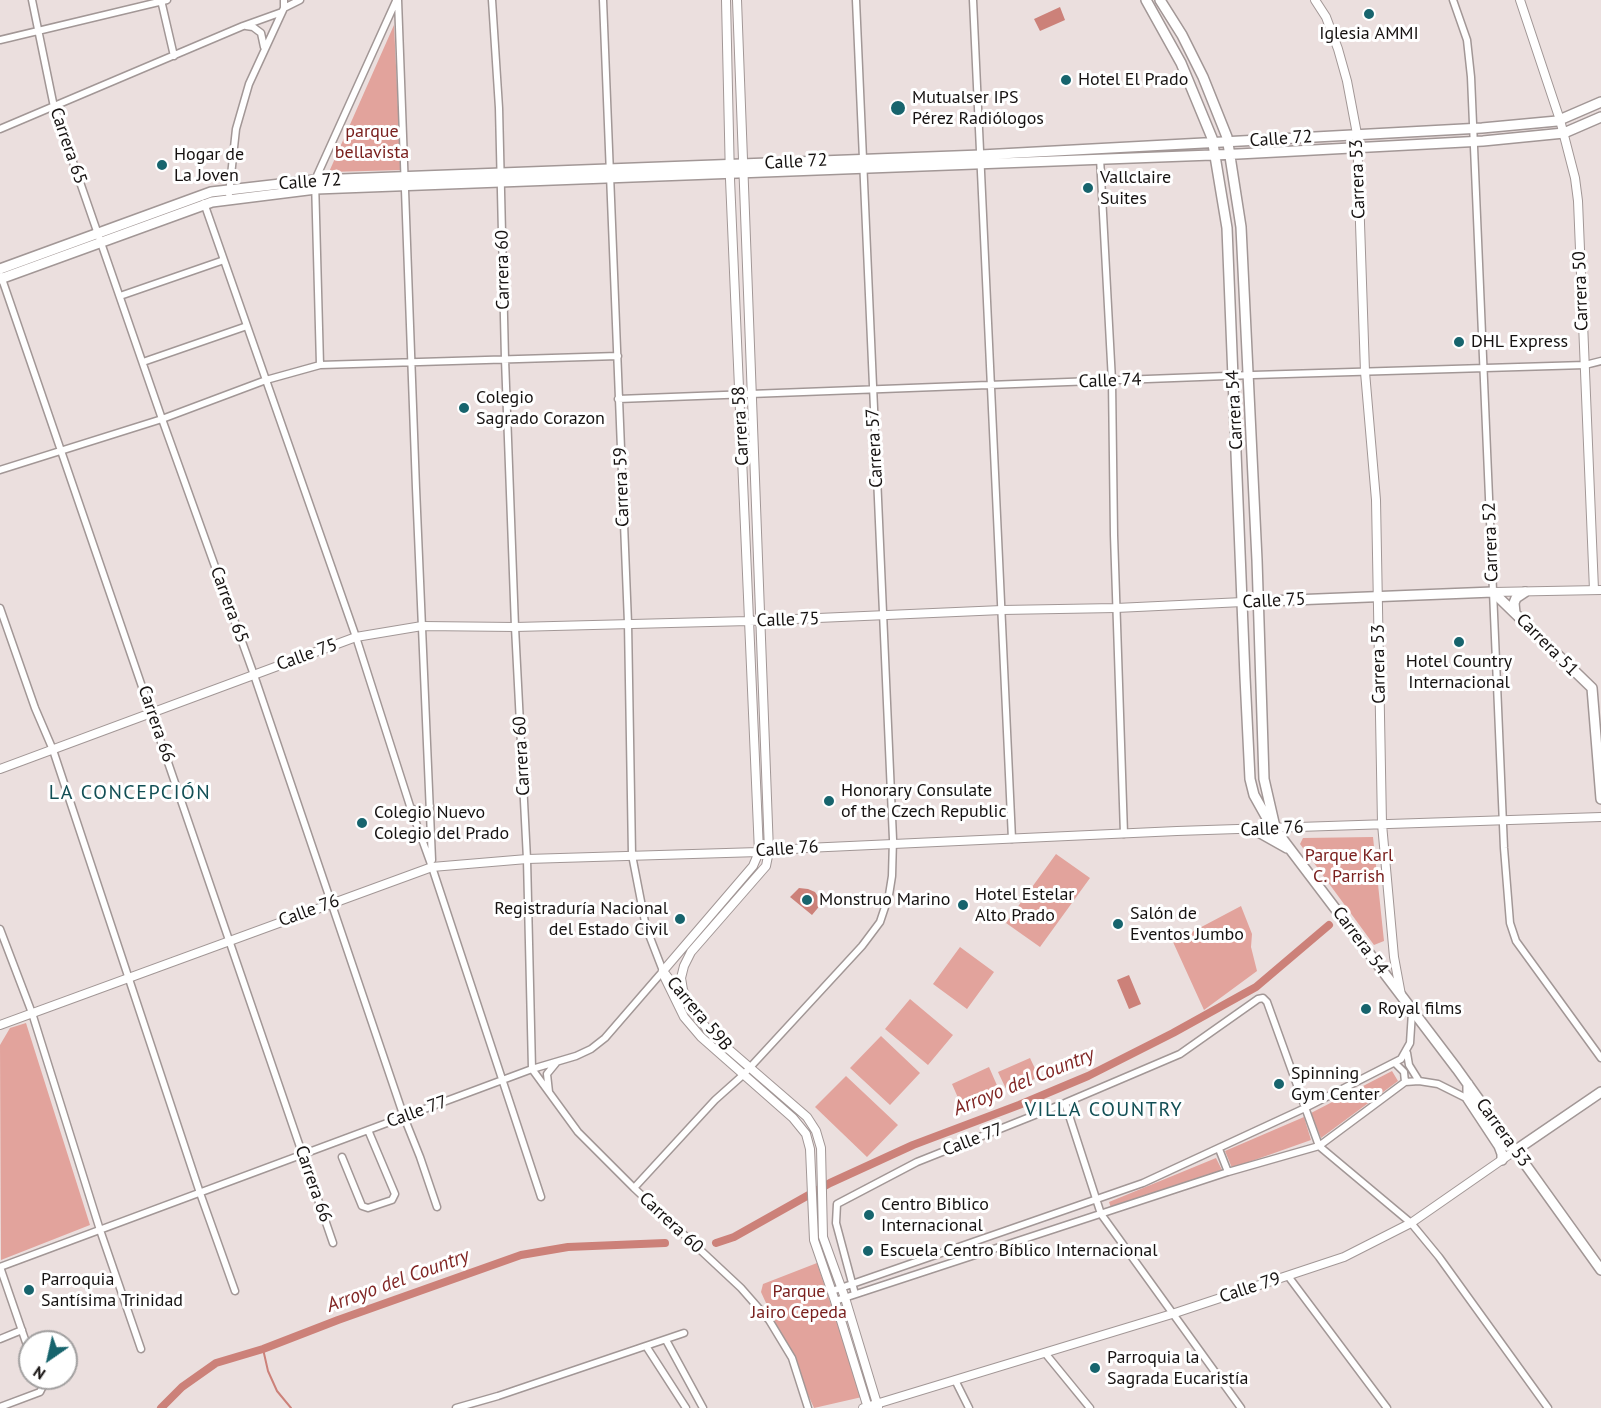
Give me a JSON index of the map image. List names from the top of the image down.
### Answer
{
  "streets": {
    "main road": [
      "Calle 72",
      "Carrera 53",
      "Carrera 54",
      "Calle 75",
      "Carrera 51",
      "Calle 79"
    ],
    "street": [
      "Carrera 65",
      "Carrera 60",
      "Carrera 50",
      "Calle 74",
      "Carrera 58",
      "Carrera 57",
      "Carrera 59",
      "Carrera 52",
      "Carrera 66",
      "Calle 76",
      "Carrera 59B",
      "Calle 77"
    ]
  },
  "crossings": [
    ["Calle 72", "Carrera 65"],
    ["Calle 72", "Carrera 53"],
    ["Calle 72", "Carrera 60"],
    ["Calle 72", "Carrera 50"],
    ["Calle 72", "Carrera 54"],
    ["Calle 72", "Carrera 58"],
    ["Calle 72", "Carrera 57"],
    ["Calle 72", "Carrera 59"],
    ["Calle 72", "Carrera 52"],
    ["Calle 72", "Carrera 66"],
    ["Carrera 65", "Calle 75"],
    ["Carrera 65", "Calle 76"],
    ["Carrera 65", "Calle 77"],
    ["Carrera 53", "Calle 74"],
    ["Carrera 53", "Carrera 54"],
    ["Carrera 53", "Calle 75"],
    ["Carrera 53", "Calle 76"],
    ["Carrera 53", "Calle 79"],
    ["Carrera 60", "Carrera 57"],
    ["Carrera 60", "Calle 75"],
    ["Carrera 60", "Calle 76"],
    ["Carrera 60", "Calle 77"],
    ["Carrera 50", "Calle 74"],
    ["Carrera 50", "Calle 75"],
    ["Calle 74", "Carrera 54"],
    ["Calle 74", "Carrera 58"],
    ["Calle 74", "Carrera 57"],
    ["Calle 74", "Carrera 59"],
    ["Calle 74", "Carrera 52"],
    ["Carrera 54", "Calle 75"],
    ["Carrera 54", "Calle 76"],
    ["Carrera 58", "Calle 75"],
    ["Carrera 58", "Calle 76"],
    ["Carrera 58", "Calle 77"],
    ["Carrera 57", "Calle 75"],
    ["Carrera 57", "Calle 76"],
    ["Carrera 57", "Carrera 59B"],
    ["Carrera 59", "Calle 75"],
    ["Carrera 59", "Calle 76"],
    ["Carrera 59", "Carrera 59B"],
    ["Carrera 59", "Calle 77"],
    ["Carrera 52", "Calle 75"],
    ["Carrera 52", "Carrera 51"],
    ["Carrera 52", "Calle 76"],
    ["Calle 75", "Carrera 51"],
    ["Calle 75", "Carrera 66"],
    ["Carrera 66", "Calle 76"],
    ["Carrera 66", "Calle 77"],
    ["Calle 76", "Calle 77"],
    ["Carrera 59B", "Calle 77"],
    ["Carrera 59B", "Calle 79"]
  ],
  "districts": ["LA CONCEPCIÓN", "VILLA COUNTRY"],
  "water": ["Arroyo del Country"],
  "parks": ["parque bellavista", "Parque Karl C. Parrish", "Parque Jairo Cepeda"],
  "places": [
    "Iglesia AMMI",
    "Hotel El Prado",
    "Mutualser IPS Pérez Radiólogos",
    "Hogar de La Joven",
    "Vallclaire Suites",
    "DHL Express",
    "Colegio Sagrado Corazon",
    "Hotel Country Internacional",
    "Honorary Consulate of the Czech Republic",
    "Colegio Nuevo Colegio del Prado",
    "Monstruo Marino",
    "Hotel Estelar Alto Prado",
    "Registraduría Nacional del Estado Civil",
    "Salón de Eventos Jumbo",
    "Royal films",
    "Spinning Gym Center",
    "Centro Biblico Internacional",
    "Escuela Centro Bíblico Internacional",
    "Parroquia Santísima Trinidad",
    "Parroquia la Sagrada Eucaristía"
  ],
  "north": "bottom left"
}
